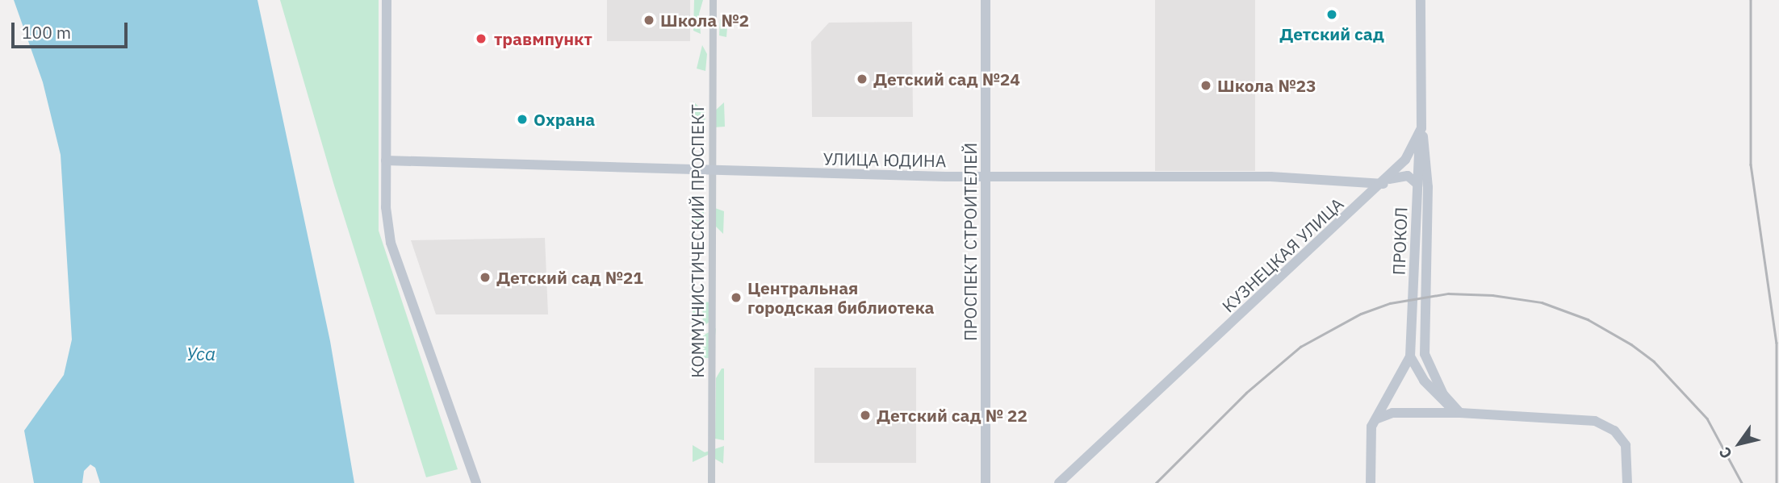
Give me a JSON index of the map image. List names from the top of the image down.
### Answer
{
  "streets": {
    "main road": [
      "УЛИЦА ЮДИНА",
      "ПРОКОЛ",
      "ПРОСПЕКТ СТРОИТЕЛЕЙ",
      "КУЗНЕЦКАЯ УЛИЦА"
    ],
    "street": ["КОММУНИСТИЧЕСКИЙ ПРОСПЕКТ"]
  },
  "crossings": [
    ["УЛИЦА ЮДИНА", "КОММУНИСТИЧЕСКИЙ ПРОСПЕКТ"],
    ["УЛИЦА ЮДИНА", "ПРОКОЛ"],
    ["УЛИЦА ЮДИНА", "ПРОСПЕКТ СТРОИТЕЛЕЙ"],
    ["УЛИЦА ЮДИНА", "КУЗНЕЦКАЯ УЛИЦА"],
    ["ПРОКОЛ", "КУЗНЕЦКАЯ УЛИЦА"]
  ],
  "water": ["Уса"],
  "places": [
    "Детский сад",
    "Школа №2",
    "травмпункт",
    "Детский сад №24",
    "Школа №23",
    "Охрана",
    "Детский сад №21",
    "Центральная городская библиотека",
    "Детский сад № 22"
  ],
  "scale_bar": "100 m",
  "north": "bottom left"
}
